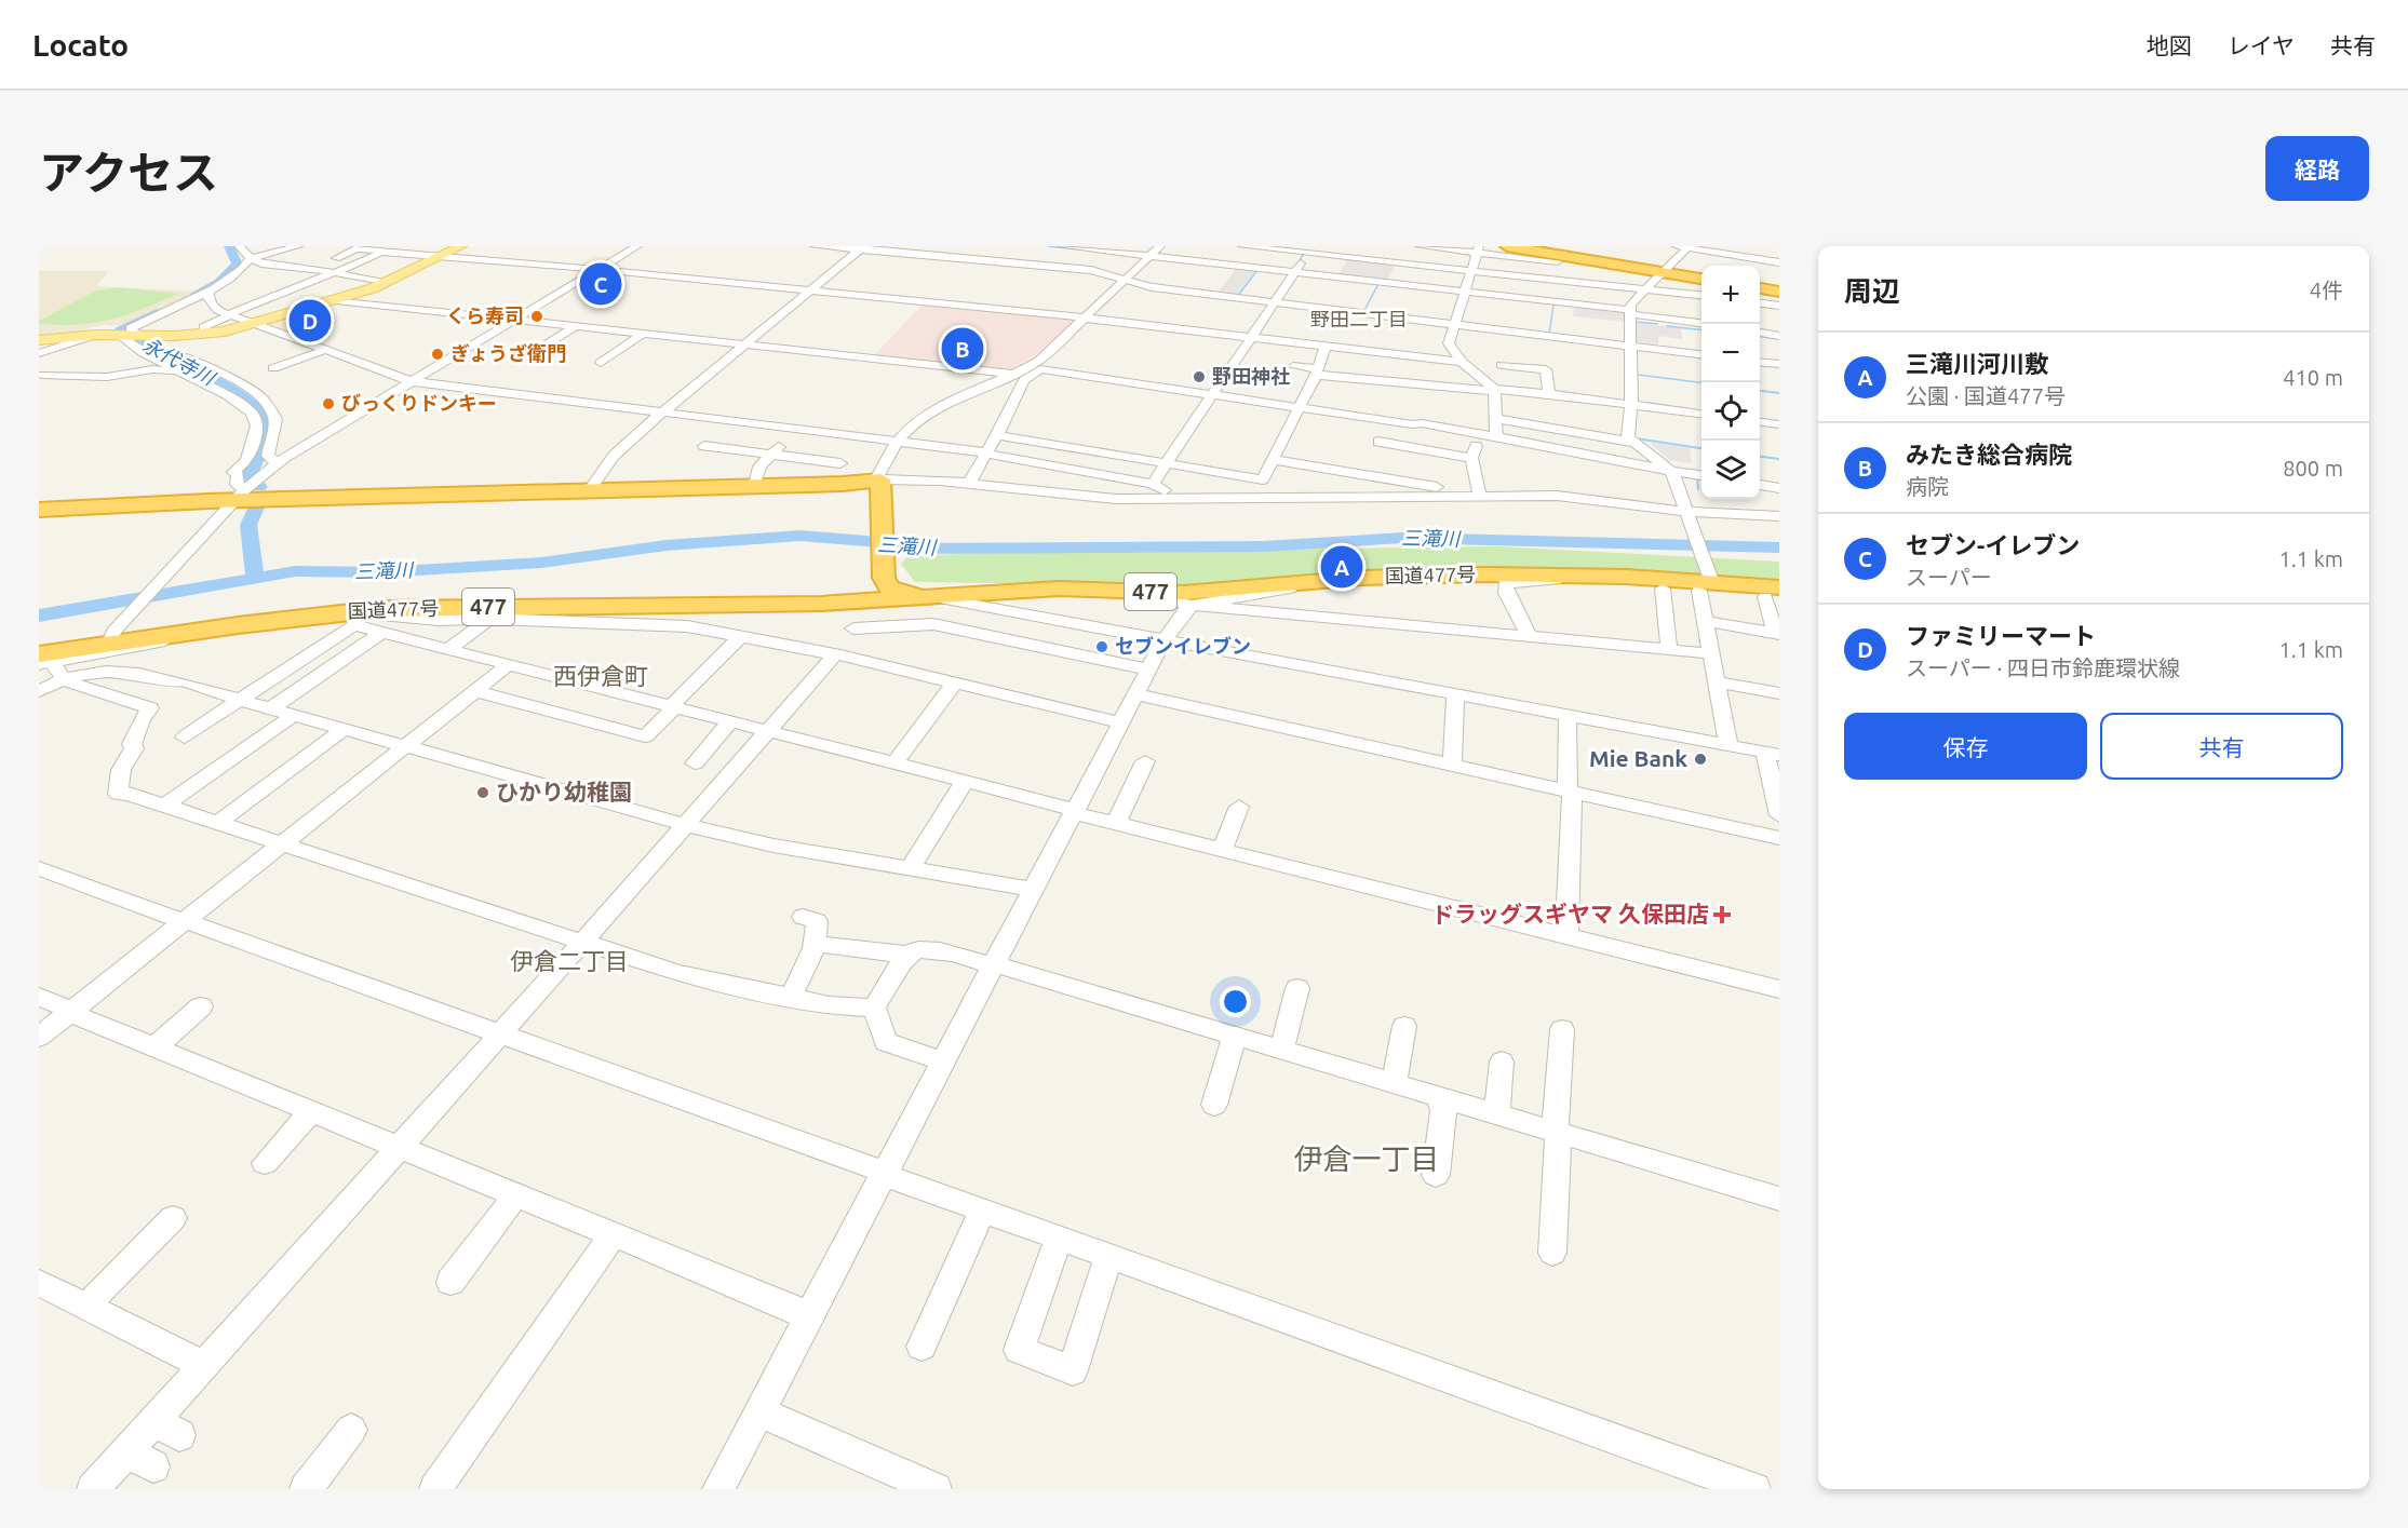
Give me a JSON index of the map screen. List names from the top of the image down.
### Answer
{
  "streets": {
    "highway": ["国道477号", "477"]
  },
  "districts": [
    "野田二丁目",
    "西伊倉町",
    "伊倉二丁目",
    "伊倉一丁目"
  ],
  "water": ["永代寺川", "三滝川"],
  "places": {
    "other": [
      "くら寿司",
      "ぎょうざ衛門",
      "野田神社",
      "びっくりドンキー",
      "セブンイレブン",
      "Mie Bank",
      "ひかり幼稚園"
    ],
    "health": ["ドラッグスギヤマ 久保田店"]
  },
  "page": {
    "header": "Locato",
    "nav": ["地図", "レイヤ", "共有"],
    "title": "アクセス",
    "buttons": [
      "経路",
      ["保存", "共有"]
    ],
    "heading": ["周辺", "4件"],
    "pins": [
      "C",
      "D",
      "B",
      "A"
    ],
    "map_buttons": ["+", "−"],
    "list": [
      {
        "mark": "A",
        "name": "三滝川河川敷",
        "note": "公園 · 国道477号",
        "value": "410 m"
      },
      {
        "mark": "B",
        "name": "みたき総合病院",
        "note": "病院",
        "value": "800 m"
      },
      {
        "mark": "C",
        "name": "セブン-イレブン",
        "note": "スーパー",
        "value": "1.1 km"
      },
      {
        "mark": "D",
        "name": "ファミリーマート",
        "note": "スーパー · 四日市鈴鹿環状線",
        "value": "1.1 km"
      }
    ]
  }
}
